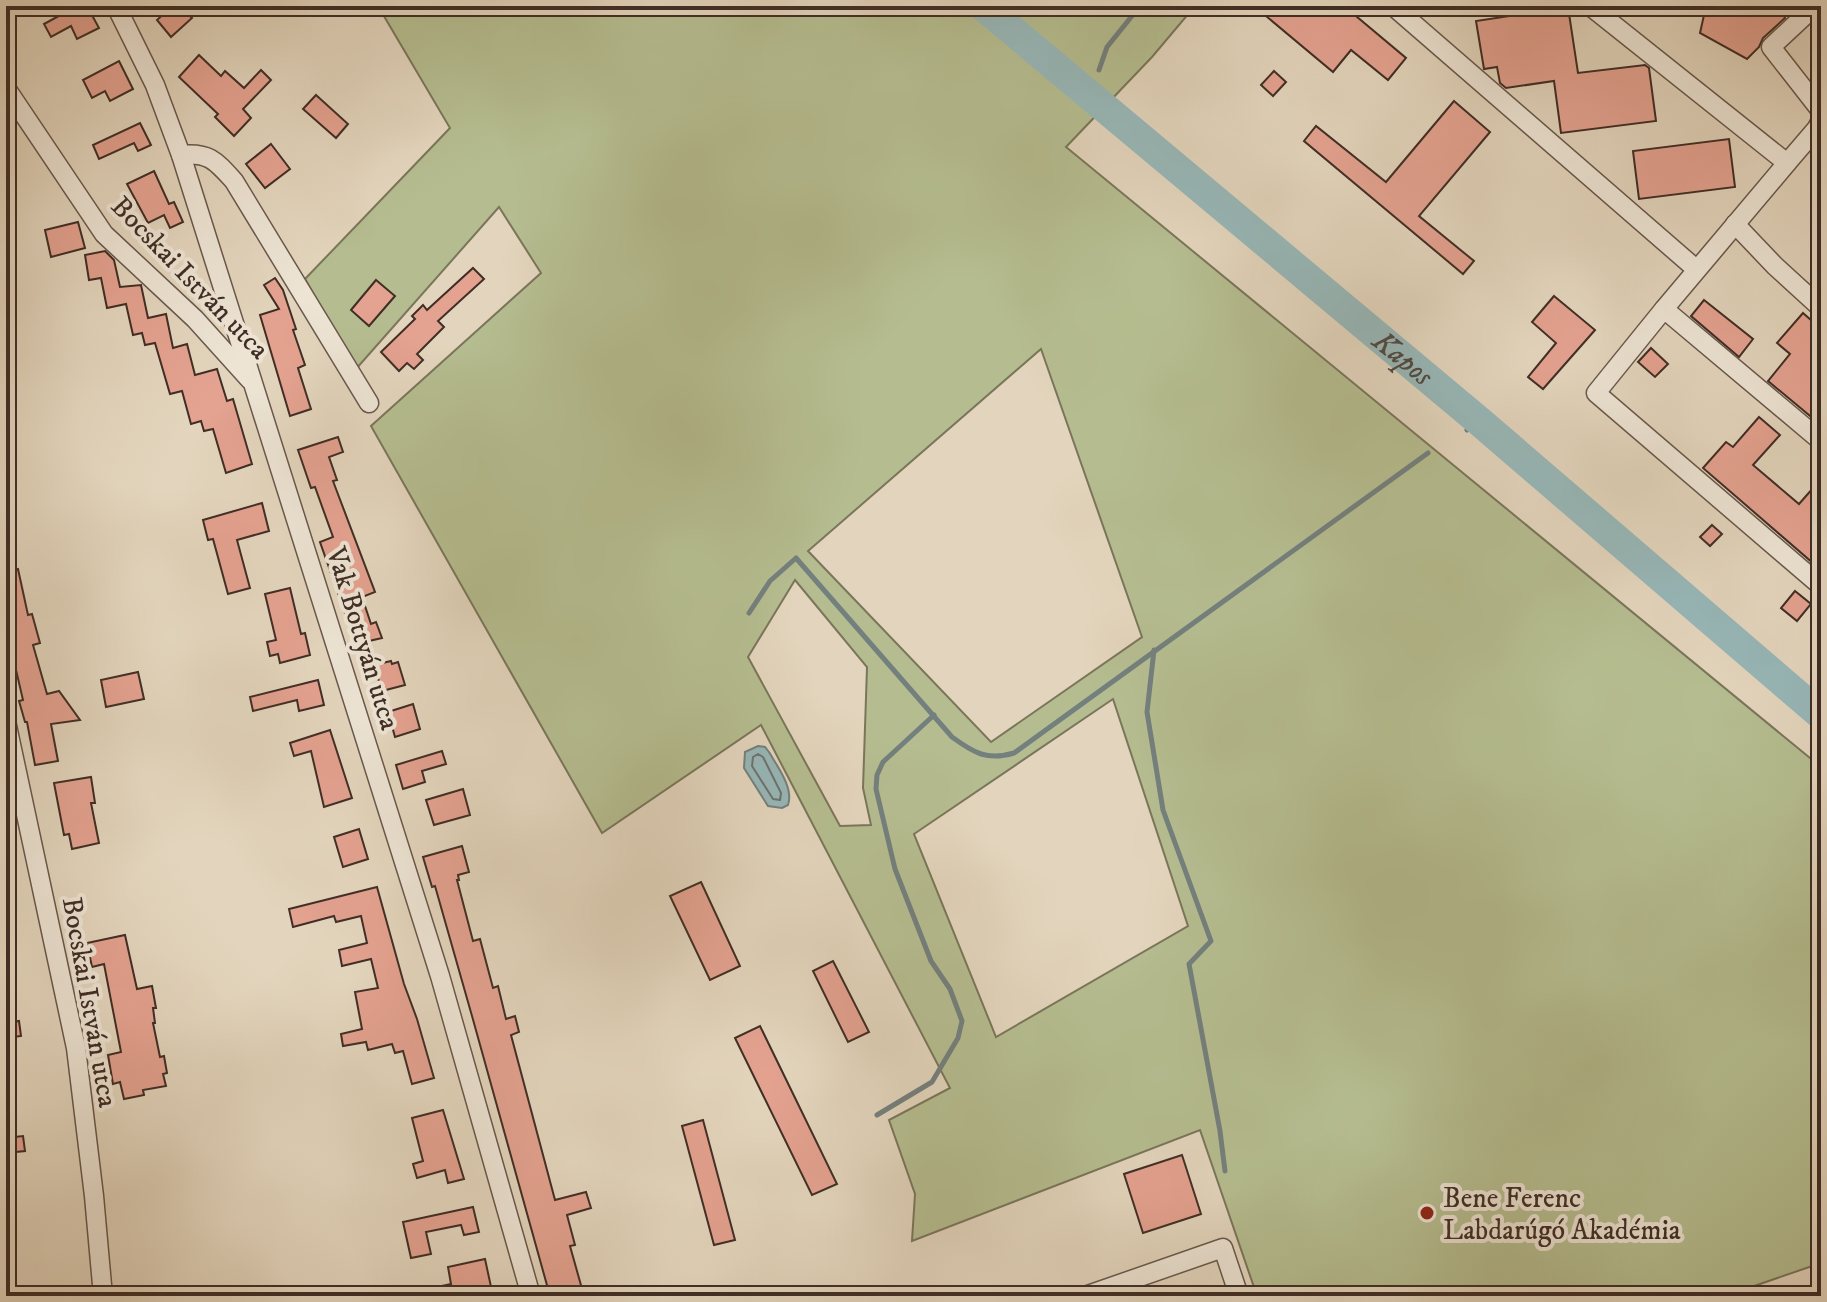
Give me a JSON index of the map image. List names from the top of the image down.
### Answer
{
  "streets": {
    "street": ["Bocskai István utca", "Vak Bottyán utca"]
  },
  "crossings": [
    ["Bocskai István utca", "Vak Bottyán utca"]
  ],
  "water": ["Kapos"],
  "places": ["Bene Ferenc Labdarúgó Akadémia"]
}
